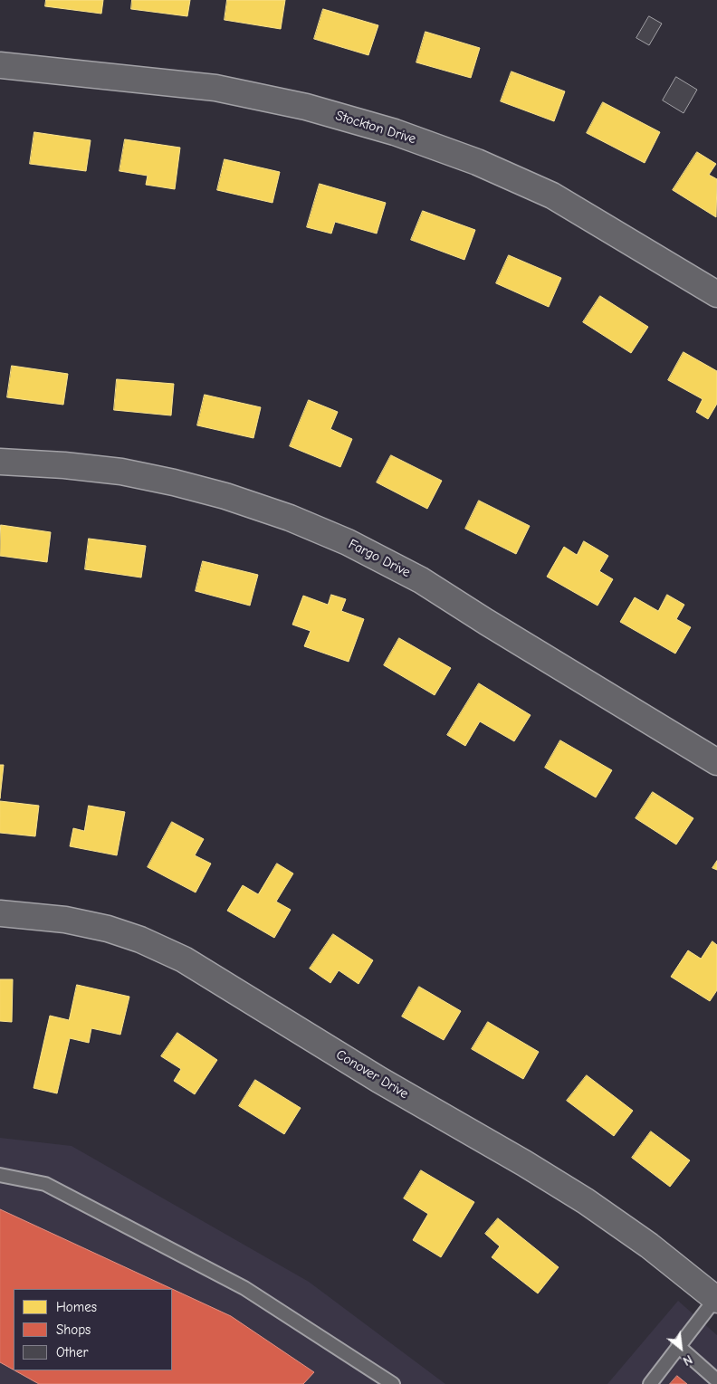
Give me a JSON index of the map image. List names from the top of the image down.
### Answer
{
  "streets": {
    "street": ["Stockton Drive", "Fargo Drive", "Conover Drive"]
  },
  "legend": ["Homes", "Shops", "Other"],
  "north": "bottom right"
}
